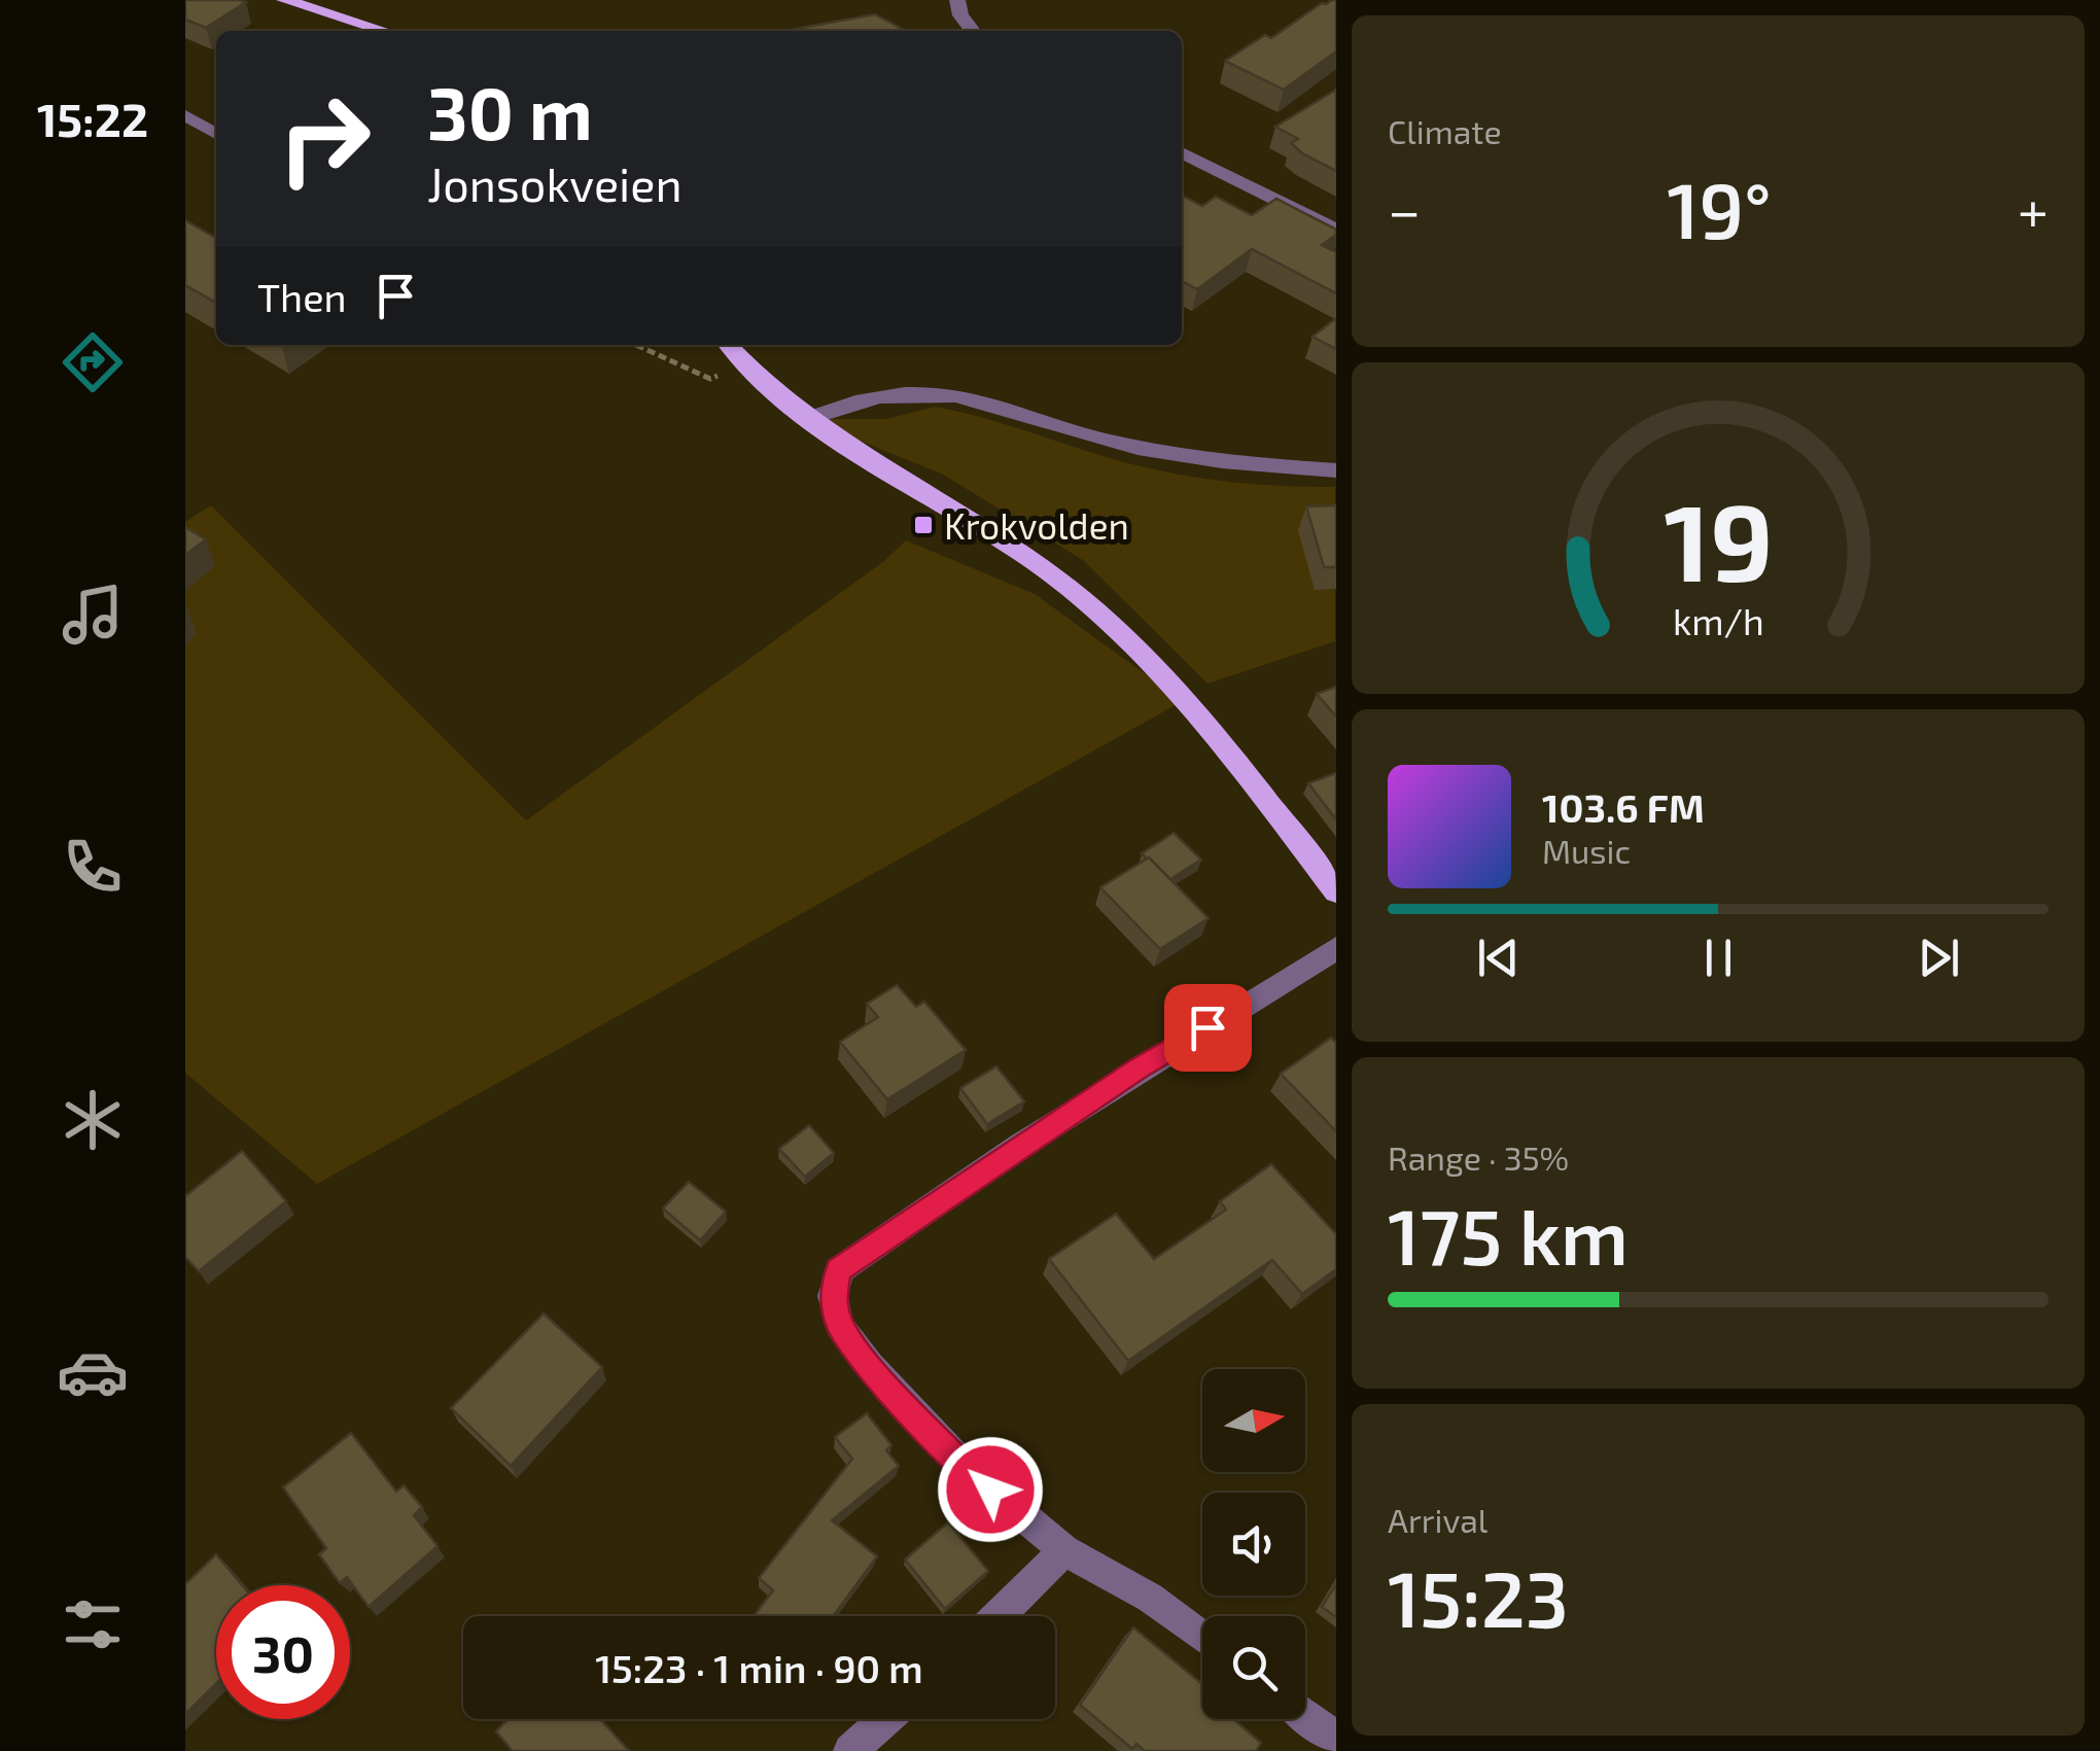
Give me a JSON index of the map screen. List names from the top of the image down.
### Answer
{
  "places": {
    "transit": ["Krokvolden"]
  },
  "north": "right",
  "page": {
    "tabs": "15:22",
    "tile": [
      "Climate",
      ["Range · 35%", "175 km"],
      ["Arrival", "15:23"]
    ],
    "turn": ["30 m", "Jonsokveien"],
    "heat": ["−", "19°", "+"],
    "then": "Then",
    "song": ["103.6 FM", "Music"],
    "limit": "30",
    "trip": "15:23 · 1 min · 90 m",
    "gauge": ["19", "km/h"]
  }
}
